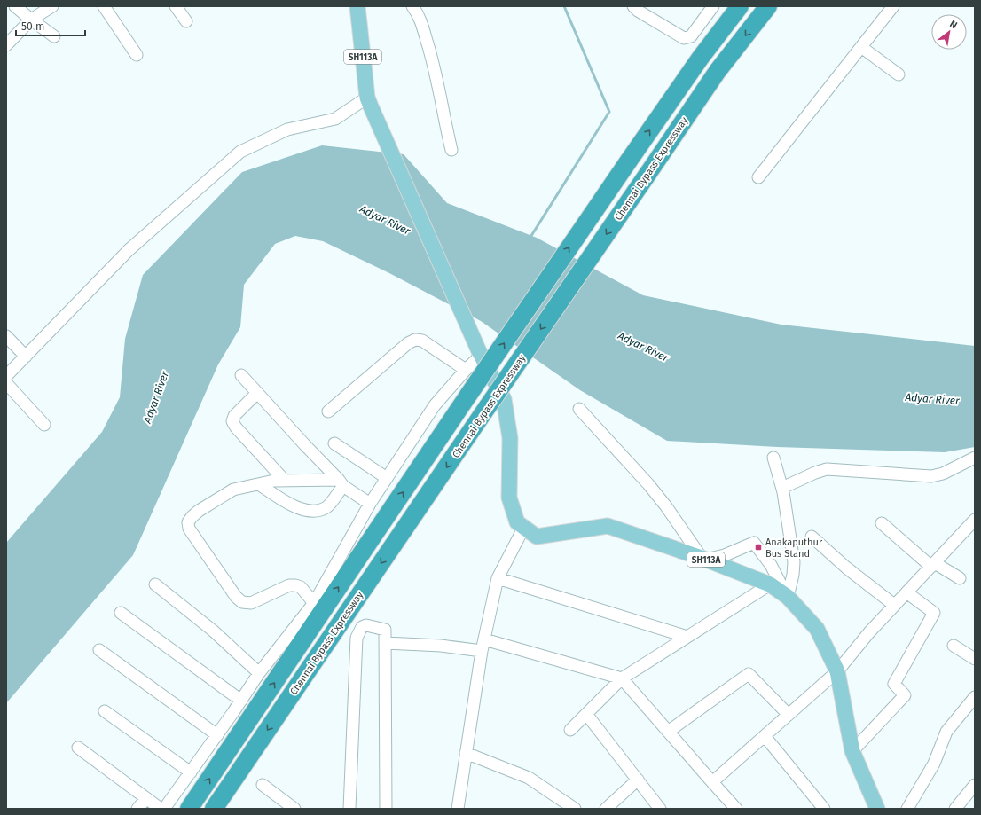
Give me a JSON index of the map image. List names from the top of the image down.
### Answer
{
  "streets": {
    "highway": ["Chennai Bypass Expressway"],
    "main road": ["SH113A"]
  },
  "water": ["Adyar River"],
  "places": {
    "transit": ["Anakaputhur Bus Stand"]
  },
  "scale_bar": "50 m",
  "north": "top right"
}
